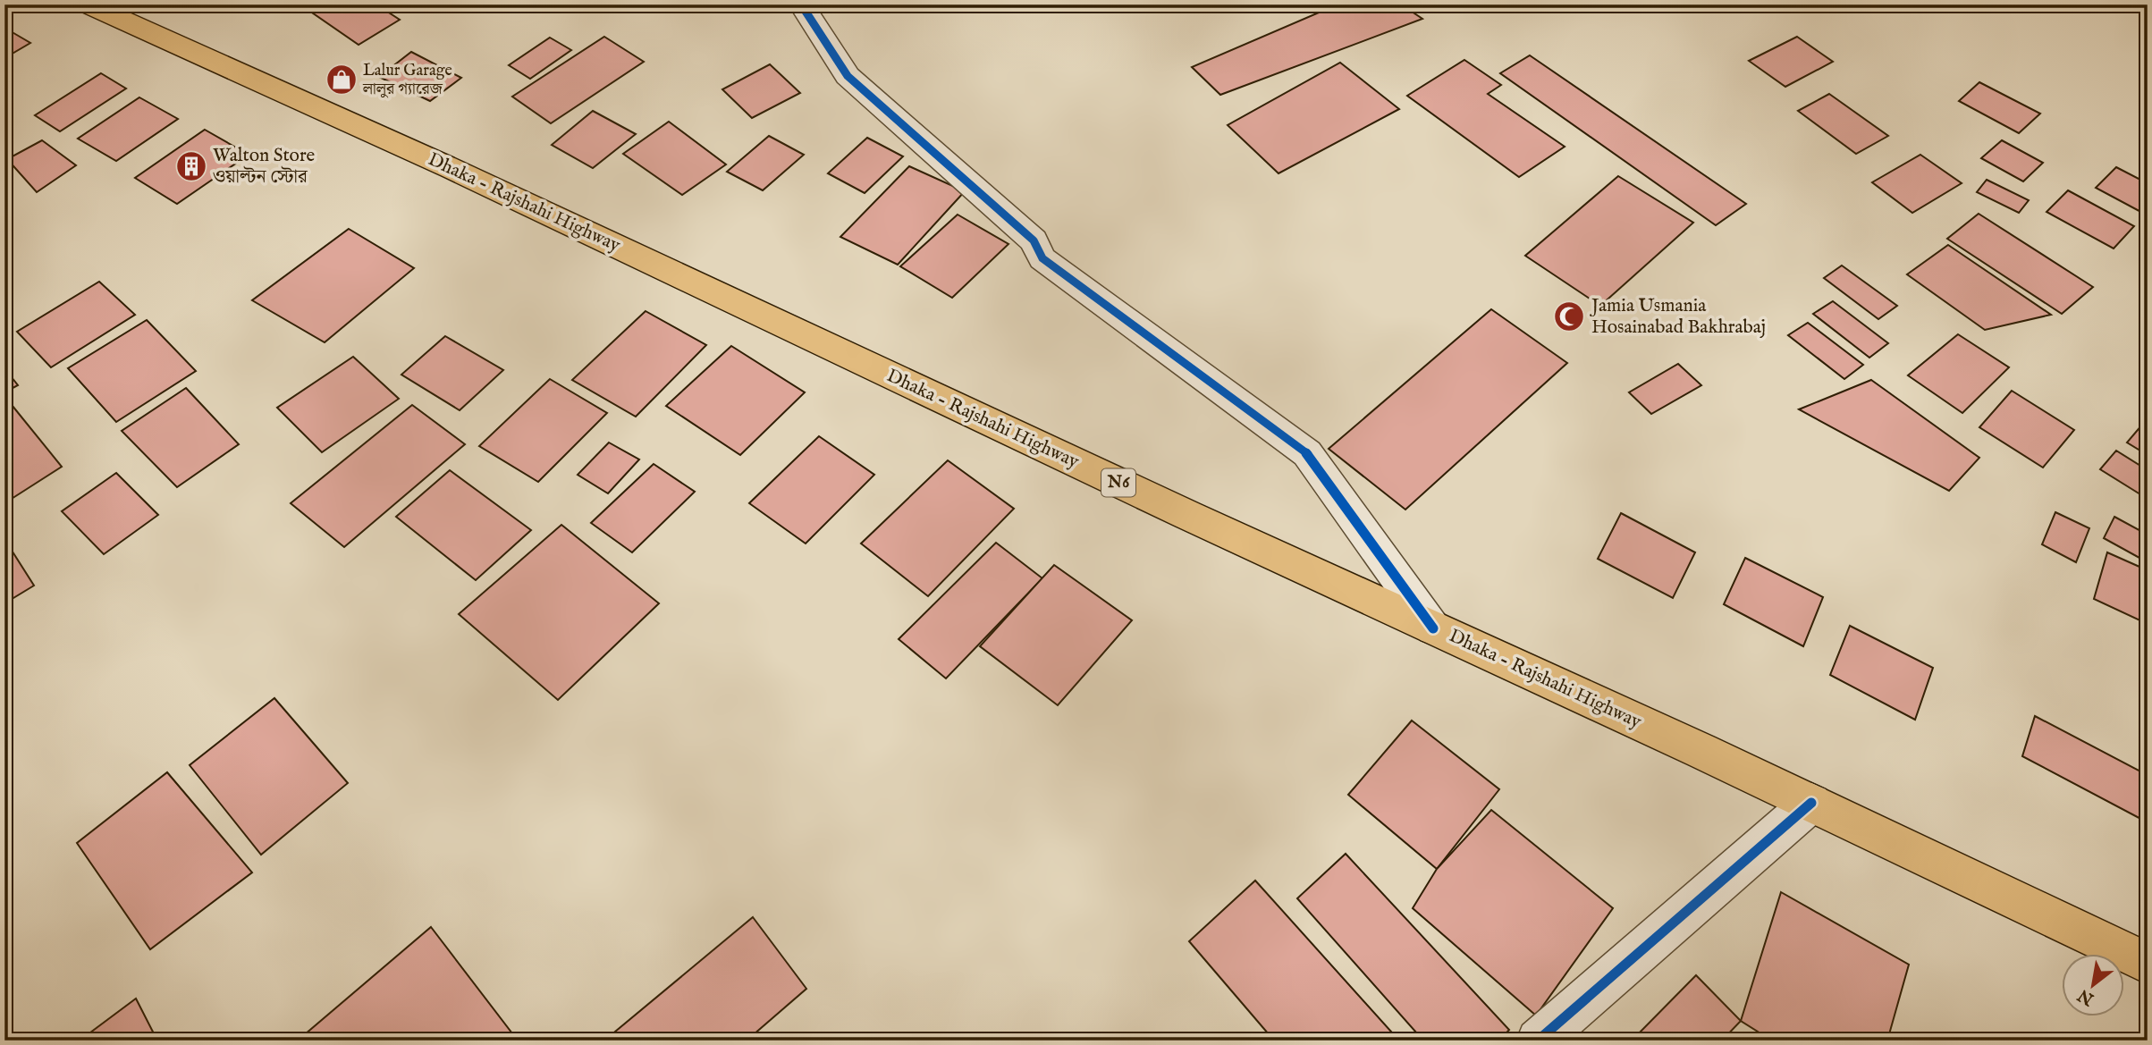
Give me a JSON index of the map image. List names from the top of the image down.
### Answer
{
  "streets": {
    "highway": ["Dhaka - Rajshahi Highway", "N6"]
  },
  "places": {
    "shop": ["Lalur Garage লালুর গ্যারেজ"],
    "building": ["Walton Store ওয়াল্টন স্টোর"],
    "mosque": ["Jamia Usmania Hosainabad Bakhrabaj"]
  },
  "north": "bottom left"
}
